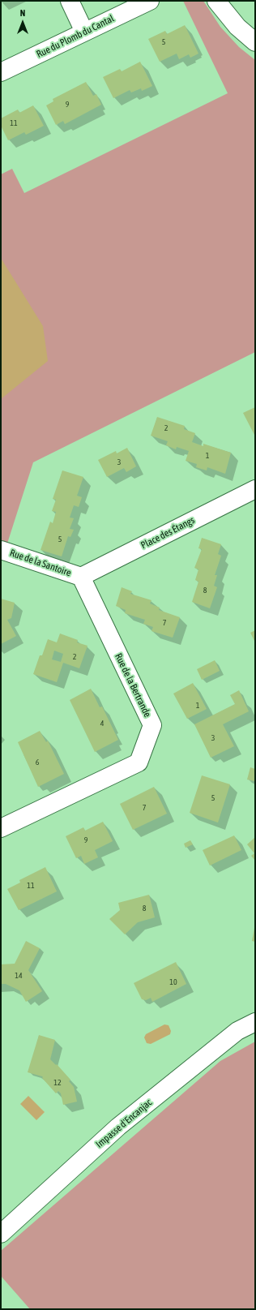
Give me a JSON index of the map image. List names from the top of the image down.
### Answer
{
  "streets": {
    "street": [
      "Rue du Plomb du Cantal",
      "Place des Étangs",
      "Rue de la Santoire",
      "Rue de la Bertrande",
      "Impasse d'Encanjac"
    ]
  },
  "crossings": [
    ["Place des Étangs", "Rue de la Santoire"],
    ["Place des Étangs", "Rue de la Bertrande"],
    ["Rue de la Santoire", "Rue de la Bertrande"]
  ],
  "house_numbers": [
    "5",
    "9",
    "11",
    "2",
    "1",
    "3",
    "5",
    "8",
    "7",
    "2",
    "1",
    "4",
    "3",
    "6",
    "5",
    "7",
    "9",
    "11",
    "8",
    "14",
    "10",
    "12"
  ],
  "north": "top"
}
